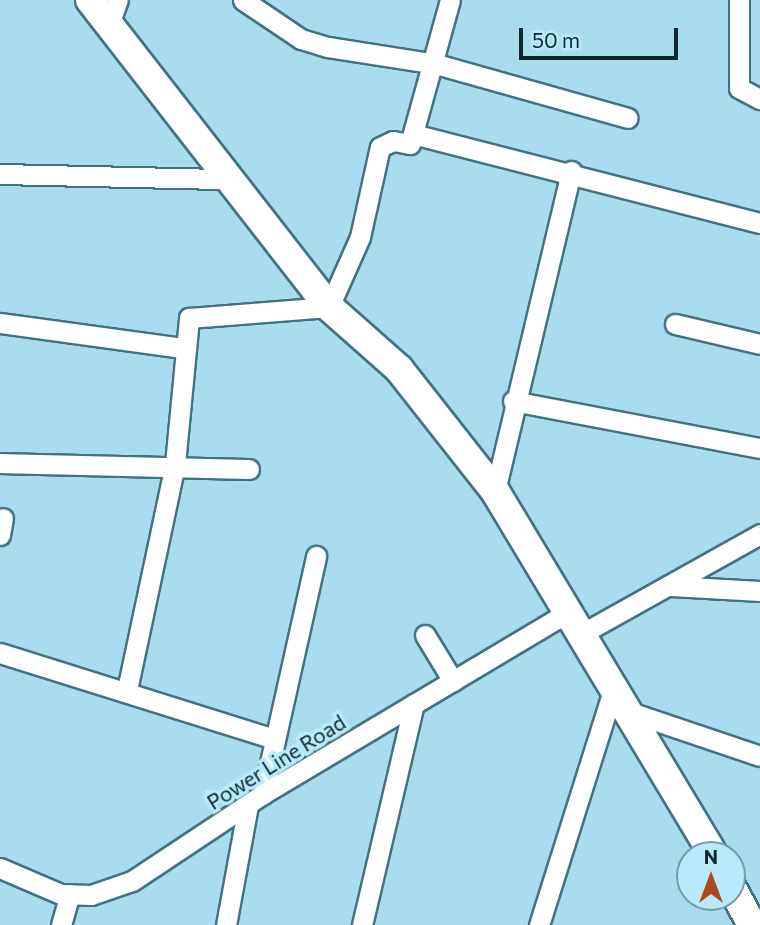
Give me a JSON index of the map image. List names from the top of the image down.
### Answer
{
  "streets": {
    "street": ["Power Line Road"]
  },
  "scale_bar": "50 m",
  "north": "top"
}
